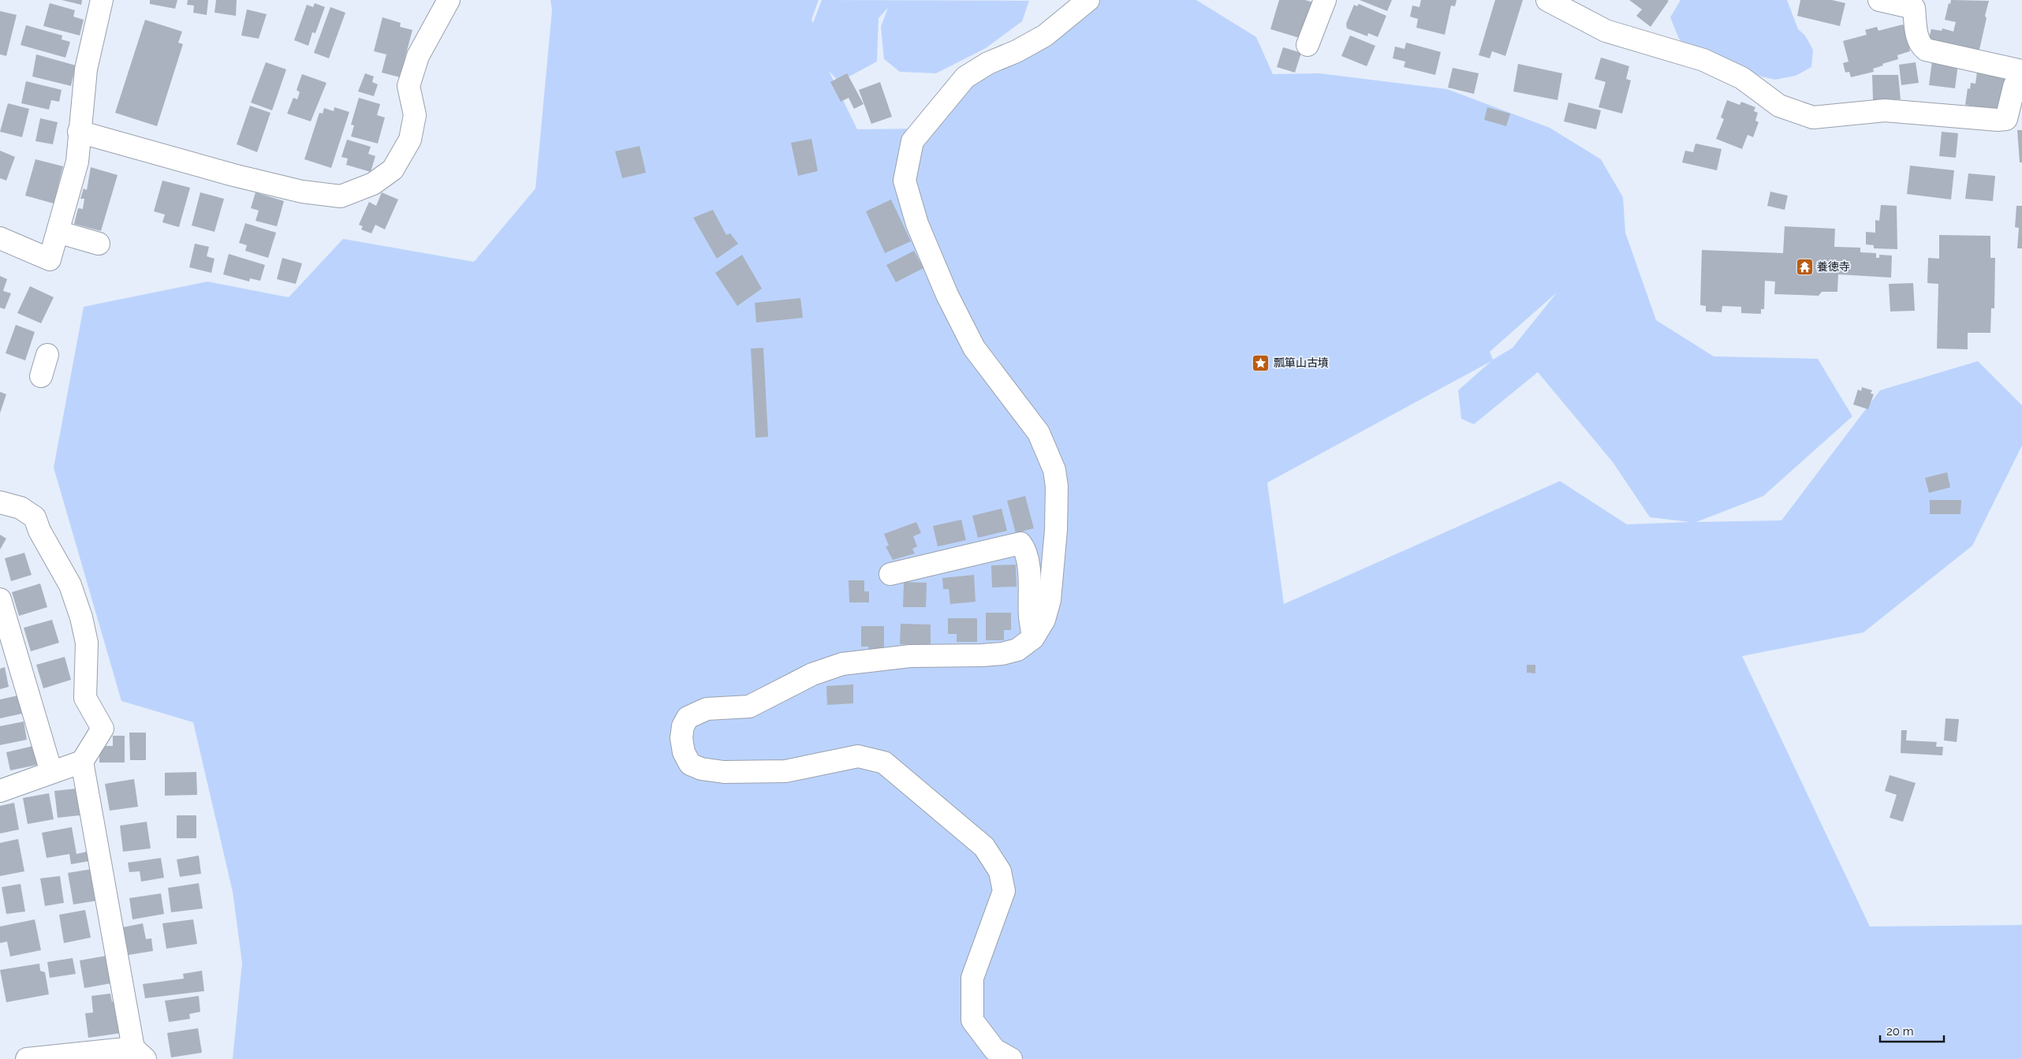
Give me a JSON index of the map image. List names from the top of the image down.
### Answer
{
  "places": {
    "temple": ["養徳寺"],
    "place": ["瓢箪山古墳"]
  },
  "scale_bar": "20 m"
}
